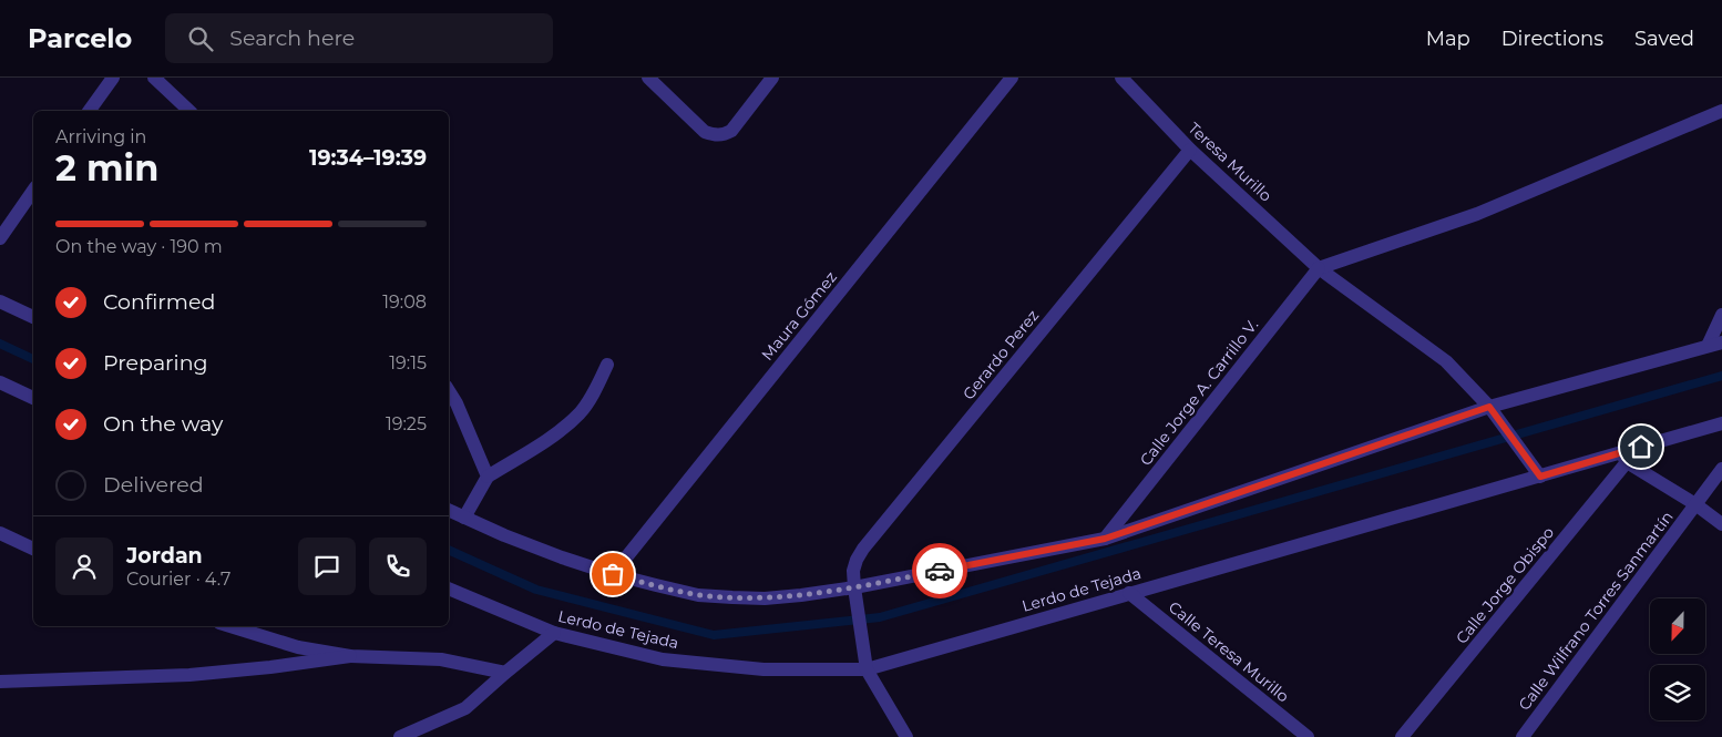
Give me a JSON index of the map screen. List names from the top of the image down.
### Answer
{
  "streets": {
    "street": [
      "Teresa Murillo",
      "Maura Gómez",
      "Gerardo Perez",
      "Calle Jorge A. Carrillo V.",
      "Calle Jorge Obispo",
      "Lerdo de Tejada",
      "Calle Wilfrano Torres Sanmartín",
      "Calle Teresa Murillo"
    ]
  },
  "crossings": [
    ["Teresa Murillo", "Gerardo Perez"],
    ["Teresa Murillo", "Calle Jorge A. Carrillo V."],
    ["Gerardo Perez", "Lerdo de Tejada"],
    ["Calle Jorge Obispo", "Lerdo de Tejada"],
    ["Lerdo de Tejada", "Calle Teresa Murillo"]
  ],
  "north": "bottom",
  "page": {
    "header": "Parcelo",
    "search": "Search here",
    "nav": ["Map", "Directions", "Saved"],
    "heading": ["2 min", "Arriving in", "19:34–19:39"],
    "panel": ["Jordan", "Courier · 4.7"],
    "bar": "On the way · 190 m",
    "list": [
      ["Confirmed", "19:08"],
      ["Preparing", "19:15"],
      ["On the way", "19:25"],
      "Delivered"
    ]
  }
}
